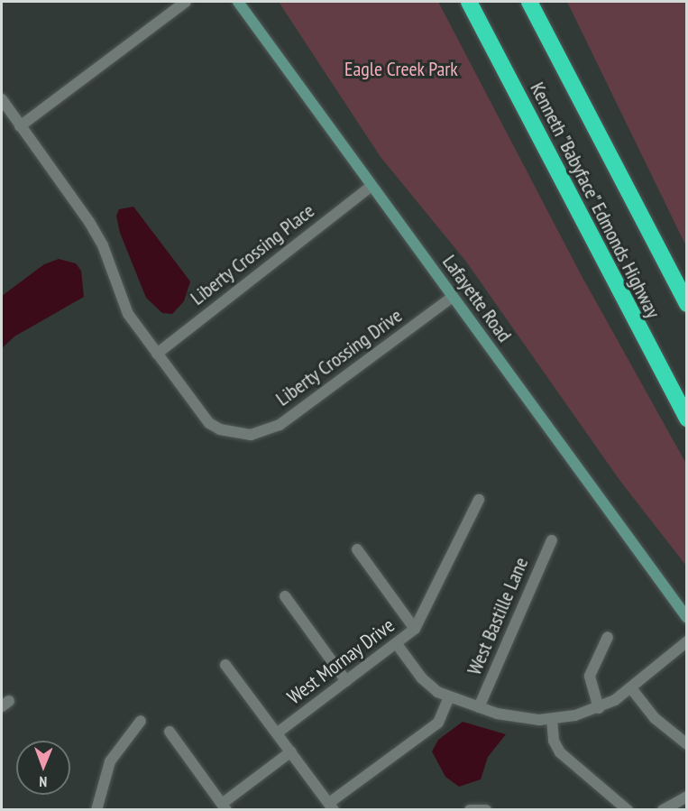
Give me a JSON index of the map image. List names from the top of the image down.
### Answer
{
  "streets": {
    "highway": ["Kenneth \"Babyface\" Edmonds Highway"],
    "main road": ["Lafayette Road"],
    "street": [
      "Liberty Crossing Place",
      "Liberty Crossing Drive",
      "West Bastille Lane",
      "West Mornay Drive"
    ]
  },
  "crossings": [
    ["Liberty Crossing Place", "Lafayette Road"],
    ["Liberty Crossing Place", "Liberty Crossing Drive"],
    ["Lafayette Road", "Liberty Crossing Drive"]
  ],
  "parks": ["Eagle Creek Park"],
  "north": "bottom"
}
